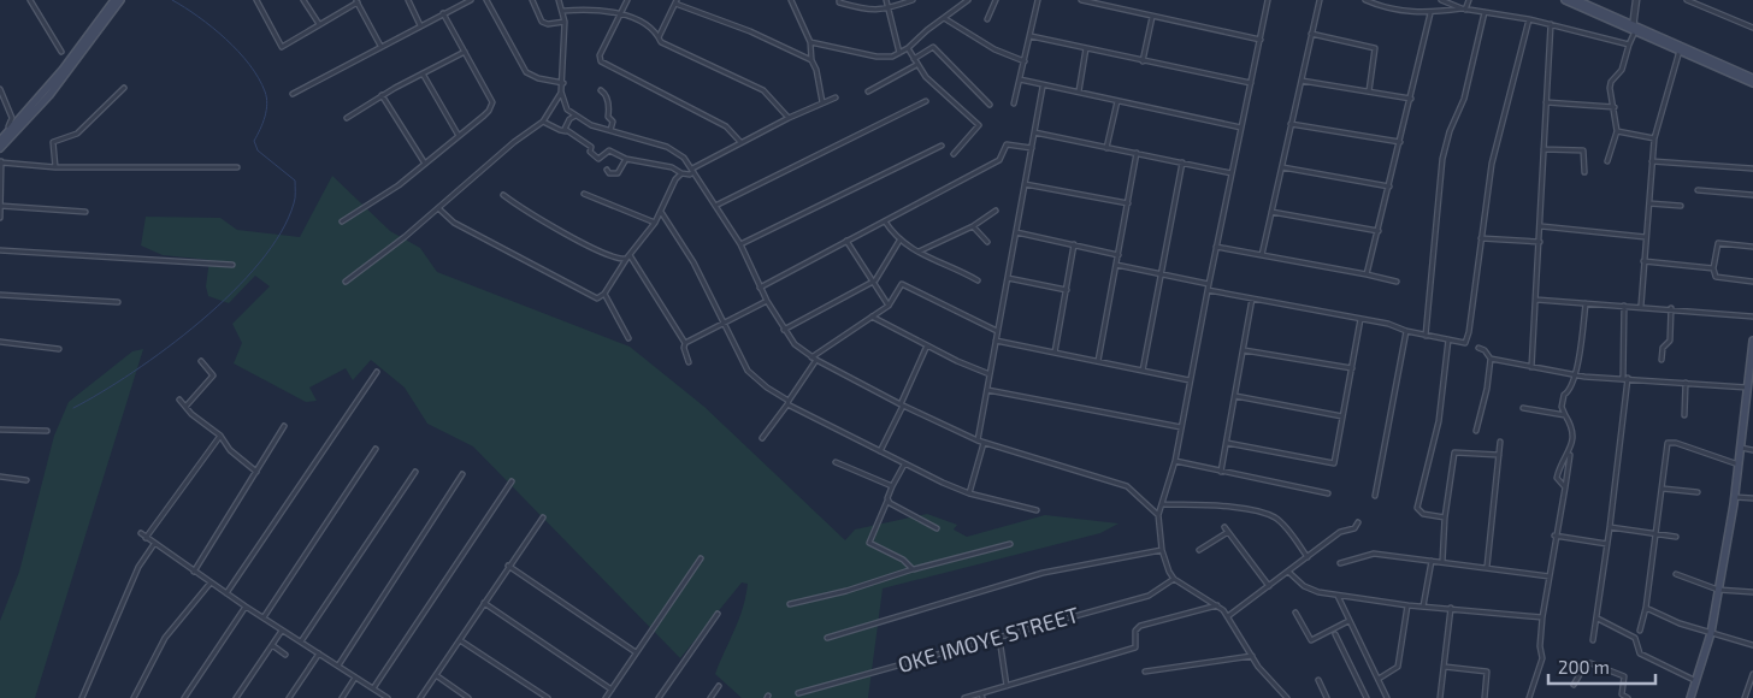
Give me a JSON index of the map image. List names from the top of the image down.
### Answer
{
  "streets": {
    "street": ["OKE IMOYE STREET"]
  },
  "scale_bar": "200 m"
}
